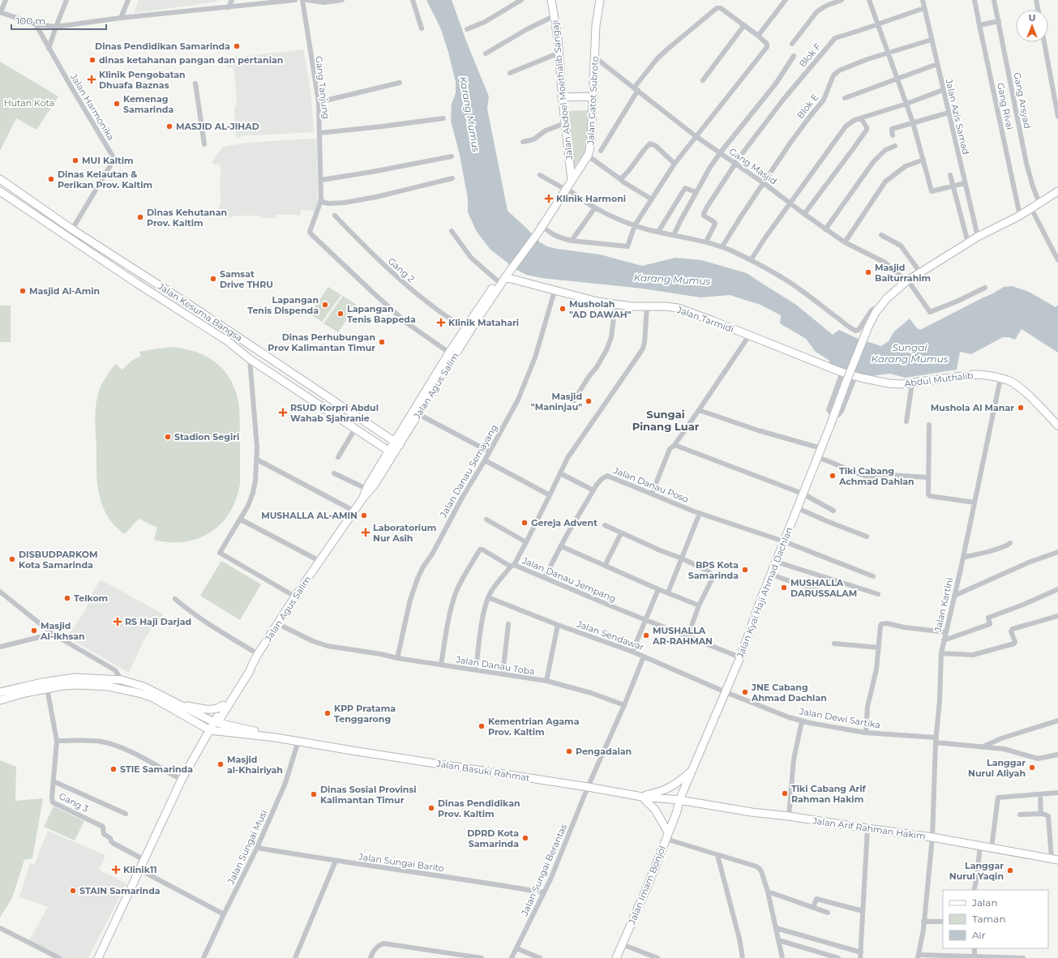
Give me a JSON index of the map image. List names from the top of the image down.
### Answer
{
  "streets": {
    "street": [
      "Blok F",
      "Gang Tanjung",
      "Jalan Abdoel Moethalib Sangaji",
      "Jalan Gatot Subroto",
      "Gang Arsyad",
      "Blok E",
      "Gang Rivai",
      "Jalan Harmonika",
      "Jalan Azis Samad",
      "Gang Masjid",
      "Gang 2",
      "Jalan Kesuma Bangsa",
      "Jalan Tarmidi",
      "Abdul Muthalib",
      "Jalan Agus Salim",
      "Jalan Danau Semayang",
      "Jalan Danau Poso",
      "Jalan Danau Jempang",
      "Jalan Kyai Haji Ahmad Dachlan",
      "Jalan Kartini",
      "Jalan Sendawar",
      "Jalan Danau Toba",
      "Jalan Dewi Sartika",
      "Jalan Basuki Rahmat",
      "Gang 3",
      "Jalan Arif Rahman Hakim",
      "Jalan Sungai Musi",
      "Jalan Sungai Barito",
      "Jalan Sungai Berantas",
      "Jalan Imam Bonjol"
    ]
  },
  "crossings": [
    ["Blok F", "Jalan Azis Samad"],
    ["Blok F", "Gang Masjid"],
    ["Gang Tanjung", "Jalan Agus Salim"],
    ["Jalan Abdoel Moethalib Sangaji", "Jalan Gatot Subroto"],
    ["Jalan Gatot Subroto", "Gang Masjid"],
    ["Jalan Gatot Subroto", "Jalan Tarmidi"],
    ["Jalan Gatot Subroto", "Jalan Agus Salim"],
    ["Gang Arsyad", "Jalan Kyai Haji Ahmad Dachlan"],
    ["Blok E", "Jalan Azis Samad"],
    ["Blok E", "Gang Masjid"],
    ["Gang Rivai", "Jalan Kyai Haji Ahmad Dachlan"],
    ["Jalan Harmonika", "Jalan Kesuma Bangsa"],
    ["Jalan Azis Samad", "Jalan Kyai Haji Ahmad Dachlan"],
    ["Gang Masjid", "Jalan Kyai Haji Ahmad Dachlan"],
    ["Gang 2", "Jalan Agus Salim"],
    ["Jalan Kesuma Bangsa", "Jalan Agus Salim"],
    ["Jalan Tarmidi", "Abdul Muthalib"],
    ["Jalan Tarmidi", "Jalan Agus Salim"],
    ["Jalan Tarmidi", "Jalan Danau Semayang"],
    ["Jalan Tarmidi", "Jalan Danau Jempang"],
    ["Abdul Muthalib", "Jalan Kartini"],
    ["Jalan Agus Salim", "Jalan Danau Toba"],
    ["Jalan Agus Salim", "Jalan Basuki Rahmat"],
    ["Jalan Agus Salim", "Gang 3"],
    ["Jalan Danau Semayang", "Jalan Danau Toba"],
    ["Jalan Danau Poso", "Jalan Danau Jempang"],
    ["Jalan Danau Poso", "Jalan Kyai Haji Ahmad Dachlan"],
    ["Jalan Danau Jempang", "Jalan Kyai Haji Ahmad Dachlan"],
    ["Jalan Kyai Haji Ahmad Dachlan", "Jalan Sendawar"],
    ["Jalan Kyai Haji Ahmad Dachlan", "Jalan Dewi Sartika"],
    ["Jalan Kyai Haji Ahmad Dachlan", "Jalan Basuki Rahmat"],
    ["Jalan Kyai Haji Ahmad Dachlan", "Jalan Arif Rahman Hakim"],
    ["Jalan Kyai Haji Ahmad Dachlan", "Jalan Imam Bonjol"],
    ["Jalan Kartini", "Jalan Dewi Sartika"],
    ["Jalan Kartini", "Jalan Arif Rahman Hakim"],
    ["Jalan Sendawar", "Jalan Dewi Sartika"],
    ["Jalan Basuki Rahmat", "Jalan Arif Rahman Hakim"],
    ["Jalan Basuki Rahmat", "Jalan Sungai Musi"],
    ["Jalan Basuki Rahmat", "Jalan Sungai Berantas"],
    ["Jalan Basuki Rahmat", "Jalan Imam Bonjol"],
    ["Jalan Arif Rahman Hakim", "Jalan Imam Bonjol"],
    ["Jalan Sungai Musi", "Jalan Sungai Barito"],
    ["Jalan Sungai Barito", "Jalan Sungai Berantas"]
  ],
  "districts": ["Sungai Pinang Luar"],
  "water": ["Karang Mumus", "Sungai Karang Mumus"],
  "parks": ["Hutan Kota"],
  "places": {
    "other": [
      "Dinas Pendidikan Samarinda",
      "dinas ketahanan pangan dan pertanian",
      "Kemenag Samarinda",
      "MASJID AL-JIHAD",
      "MUI Kaltim",
      "Dinas Kelautan & Perikan Prov. Kaltim",
      "Dinas Kehutanan Prov. Kaltim",
      "Masjid Baiturrahim",
      "Samsat Drive THRU",
      "Masjid Al-Amin",
      "Lapangan Tenis Dispenda",
      "Musholah \"AD DAWAH\"",
      "Lapangan Tenis Bappeda",
      "Dinas Perhubungan Prov Kalimantan Timur",
      "Masjid \"Maninjau\"",
      "Mushola Al Manar",
      "Stadion Segiri",
      "Tiki Cabang Achmad Dahlan",
      "MUSHALLA AL-AMIN",
      "Gereja Advent",
      "DISBUDPARKOM Kota Samarinda",
      "BPS Kota Samarinda",
      "MUSHALLA DARUSSALAM",
      "Telkom",
      "Masjid Al-Ikhsan",
      "MUSHALLA AR-RAHMAN",
      "JNE Cabang Ahmad Dachlan",
      "KPP Pratama Tenggarong",
      "Kementrian Agama Prov. Kaltim",
      "Pengadaian",
      "Masjid al-Khairiyah",
      "Langgar Nurul Aliyah",
      "STIE Samarinda",
      "Tiki Cabang Arif Rahman Hakim",
      "Dinas Sosial Provinsi Kalimantan Timur",
      "Dinas Pendidikan Prov. Kaltim",
      "DPRD Kota Samarinda",
      "Langgar Nurul Yaqin",
      "STAIN Samarinda"
    ],
    "health": [
      "Klinik Pengobatan Dhuafa Baznas",
      "Klinik Harmoni",
      "Klinik Matahari",
      "RSUD Korpri Abdul Wahab Sjahranie",
      "Laboratorium Nur Asih",
      "RS Haji Darjad",
      "Klinik11"
    ]
  },
  "legend": ["Jalan", "Taman", "Air"],
  "scale_bar": "100 m",
  "north": "top"
}
